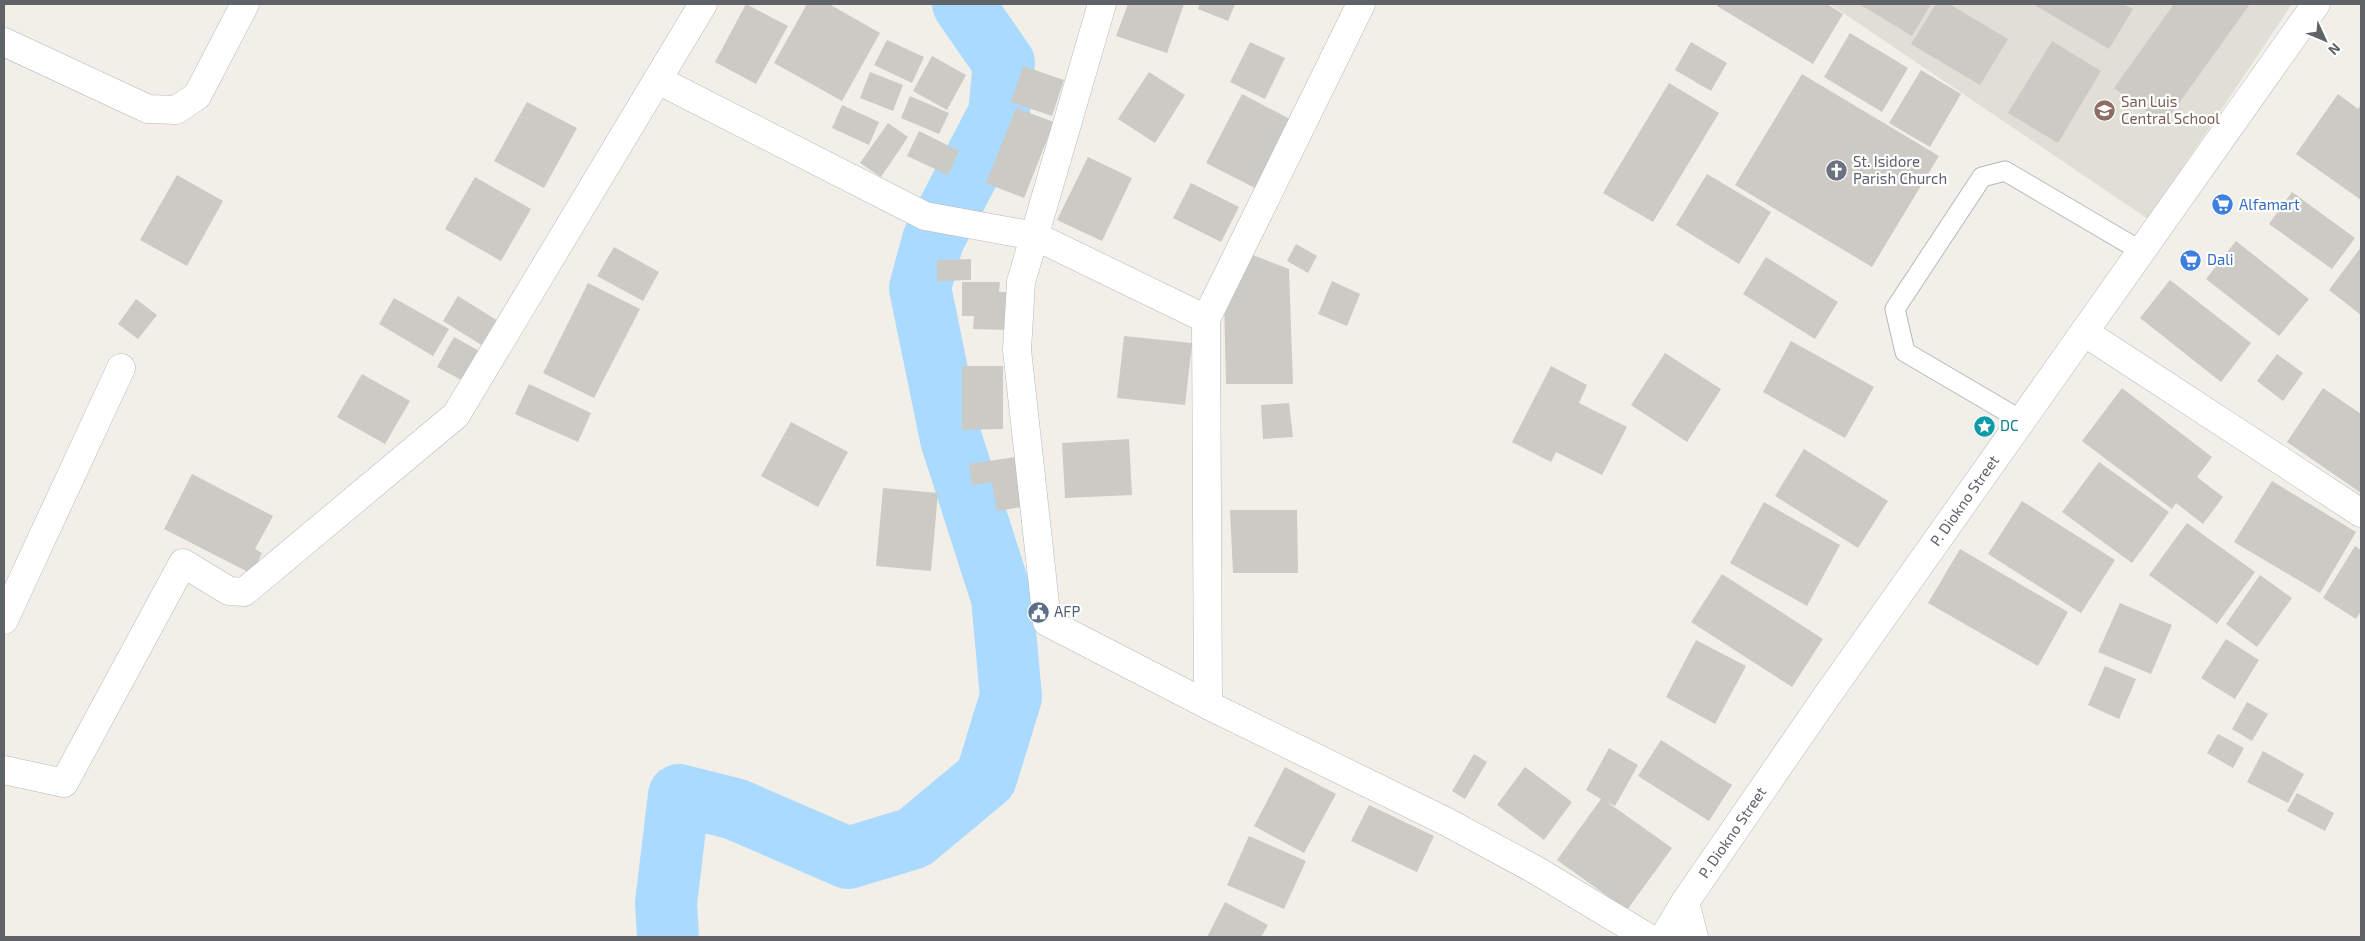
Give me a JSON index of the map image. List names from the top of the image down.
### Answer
{
  "streets": {
    "street": ["P. Diokno Street"]
  },
  "places": {
    "school or university": ["San Luis Central School"],
    "church": ["St. Isidore Parish Church"],
    "supermarket": ["Alfamart", "Dali"],
    "place": ["DC"],
    "public building": ["AFP"]
  },
  "north": "bottom right"
}
